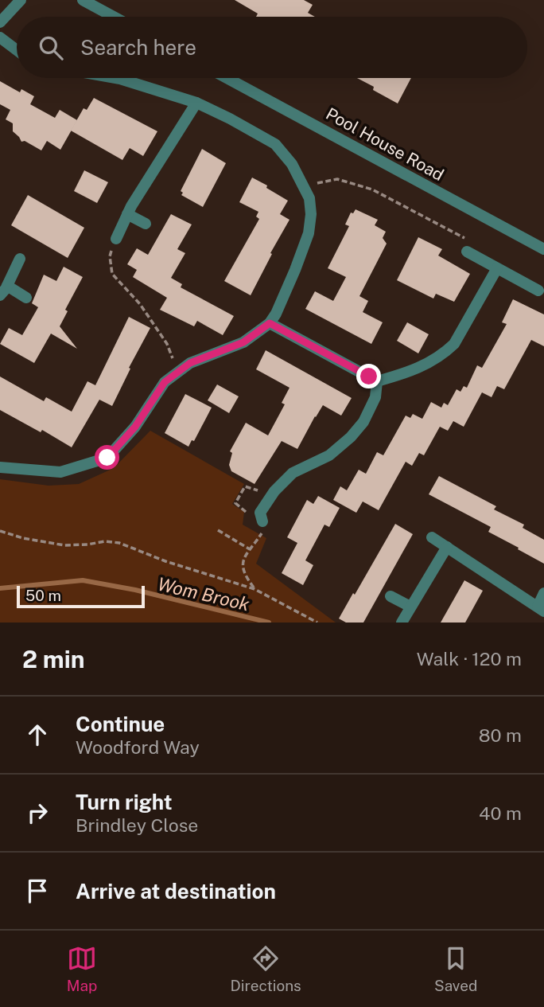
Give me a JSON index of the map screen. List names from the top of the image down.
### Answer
{
  "streets": {
    "street": ["Pool House Road"]
  },
  "water": ["Wom Brook"],
  "scale_bar": "50 m",
  "page": {
    "search": "Search here",
    "scale": "50 m",
    "heading": ["2 min", "Walk · 120 m"],
    "list": [
      ["Continue", "Woodford Way", "80 m"],
      ["Turn right", "Brindley Close", "40 m"],
      "Arrive at destination"
    ],
    "nav": ["Map", "Directions", "Saved"]
  }
}
